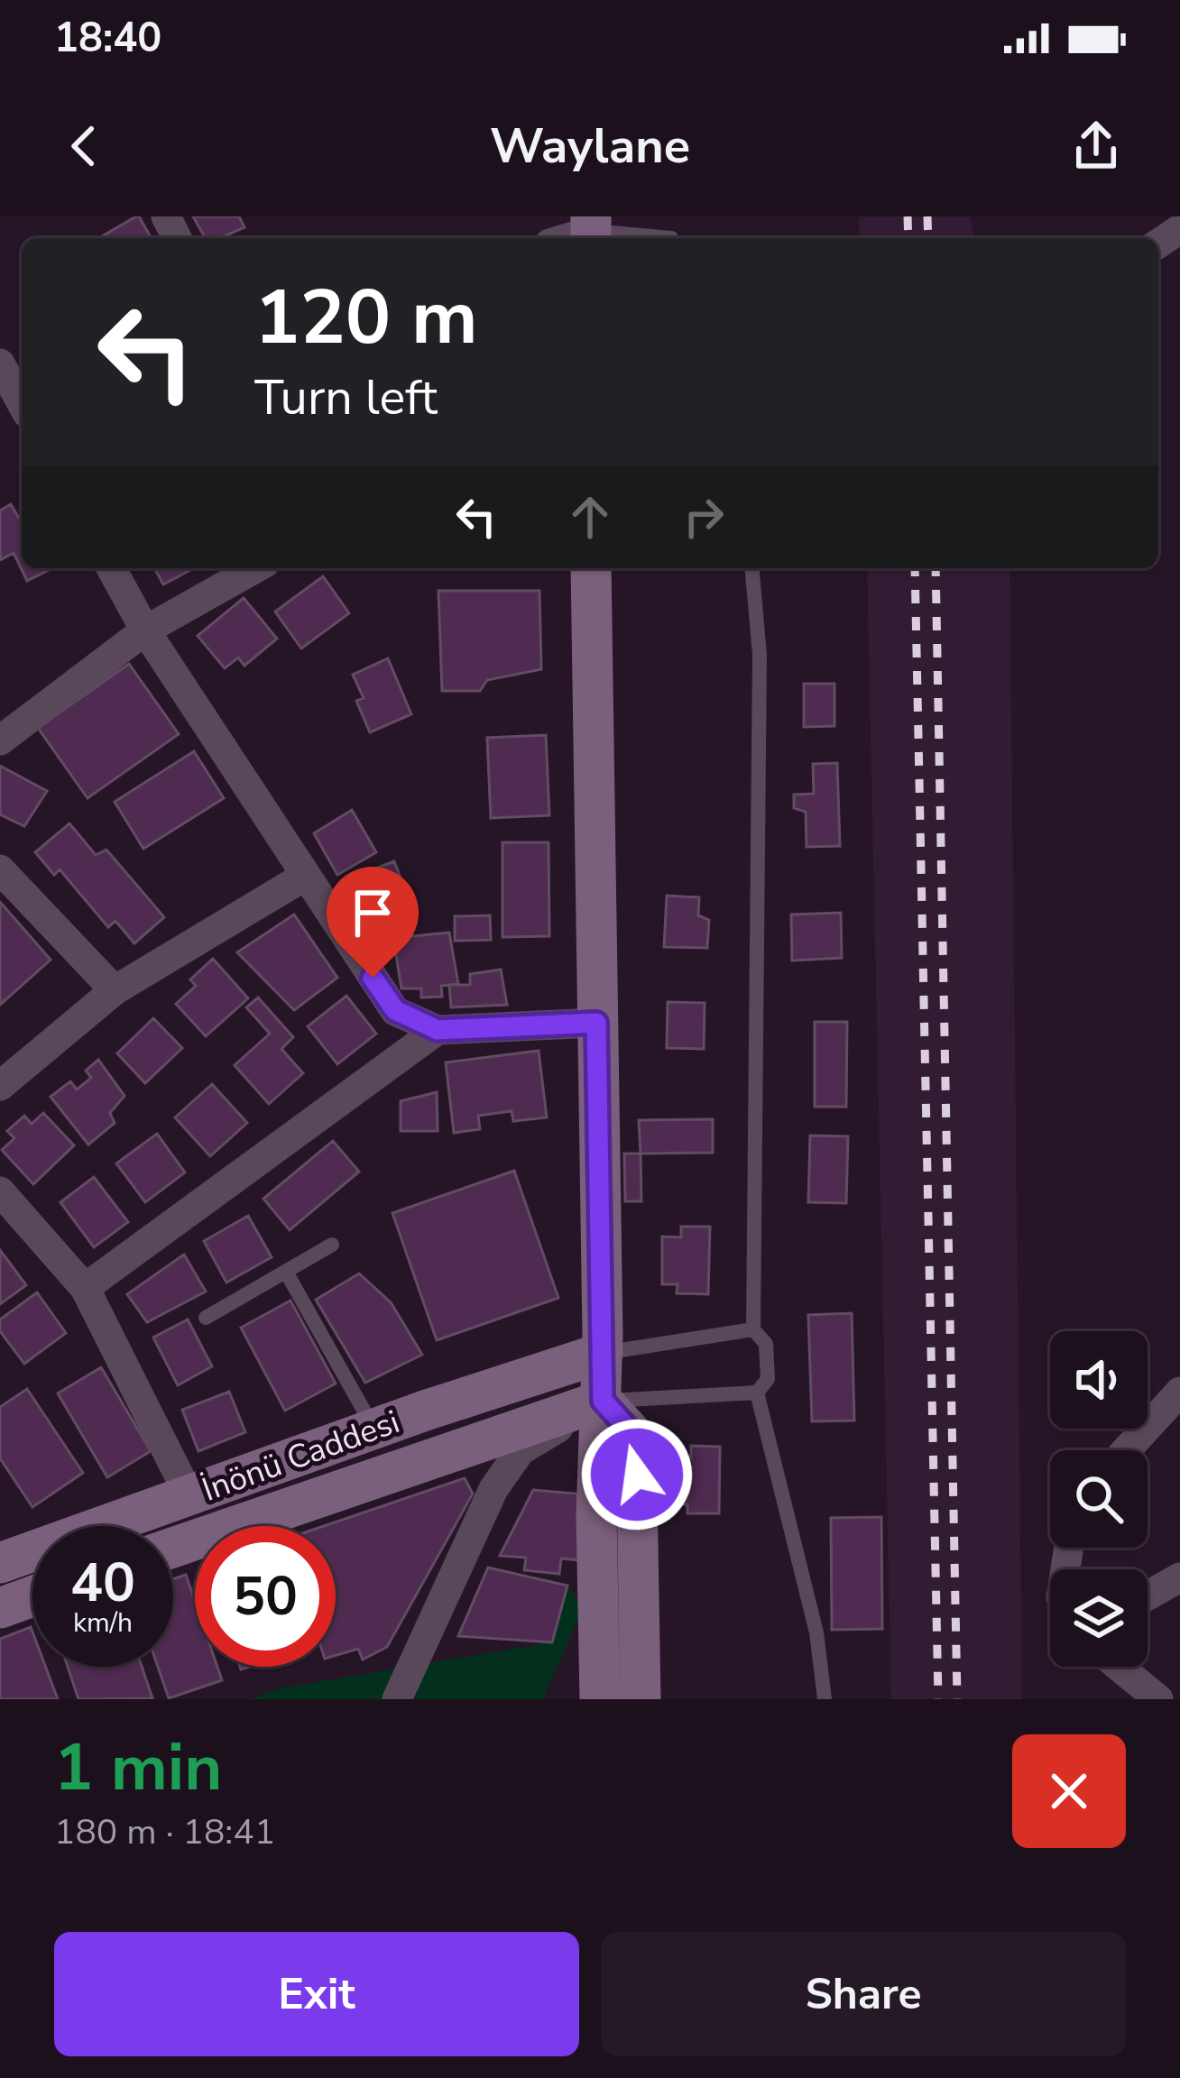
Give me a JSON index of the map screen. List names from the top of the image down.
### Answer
{
  "streets": {
    "main road": ["İnönü Caddesi"]
  },
  "page": {
    "status": "18:40",
    "header": "Waylane",
    "turn": ["120 m", "Turn left"],
    "speed": "40 km/h",
    "limit": "50",
    "heading": ["1 min", "180 m · 18:41"],
    "buttons": ["Exit", "Share"]
  }
}
